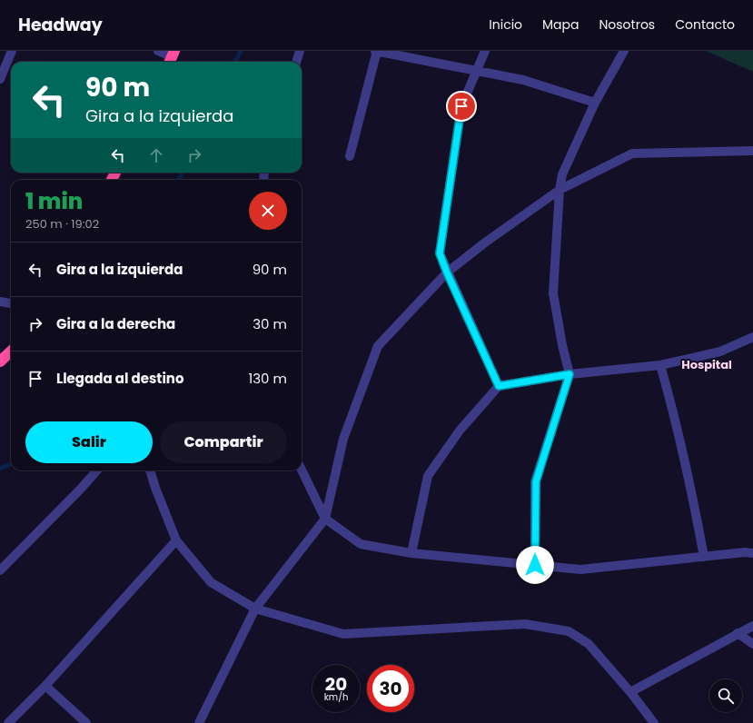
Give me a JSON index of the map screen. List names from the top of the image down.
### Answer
{
  "districts": ["Hospital"],
  "page": {
    "header": "Headway",
    "nav": [
      "Inicio",
      "Mapa",
      "Nosotros",
      "Contacto"
    ],
    "turn": ["90 m", "Gira a la izquierda"],
    "heading": ["1 min", "250 m · 19:02"],
    "list": [
      {
        "name": "Gira a la izquierda",
        "value": "90 m"
      },
      {
        "name": "Gira a la derecha",
        "value": "30 m"
      },
      {
        "name": "Llegada al destino",
        "value": "130 m"
      }
    ],
    "buttons": ["Salir", "Compartir"],
    "speed": "20 km/h",
    "limit": "30"
  }
}
